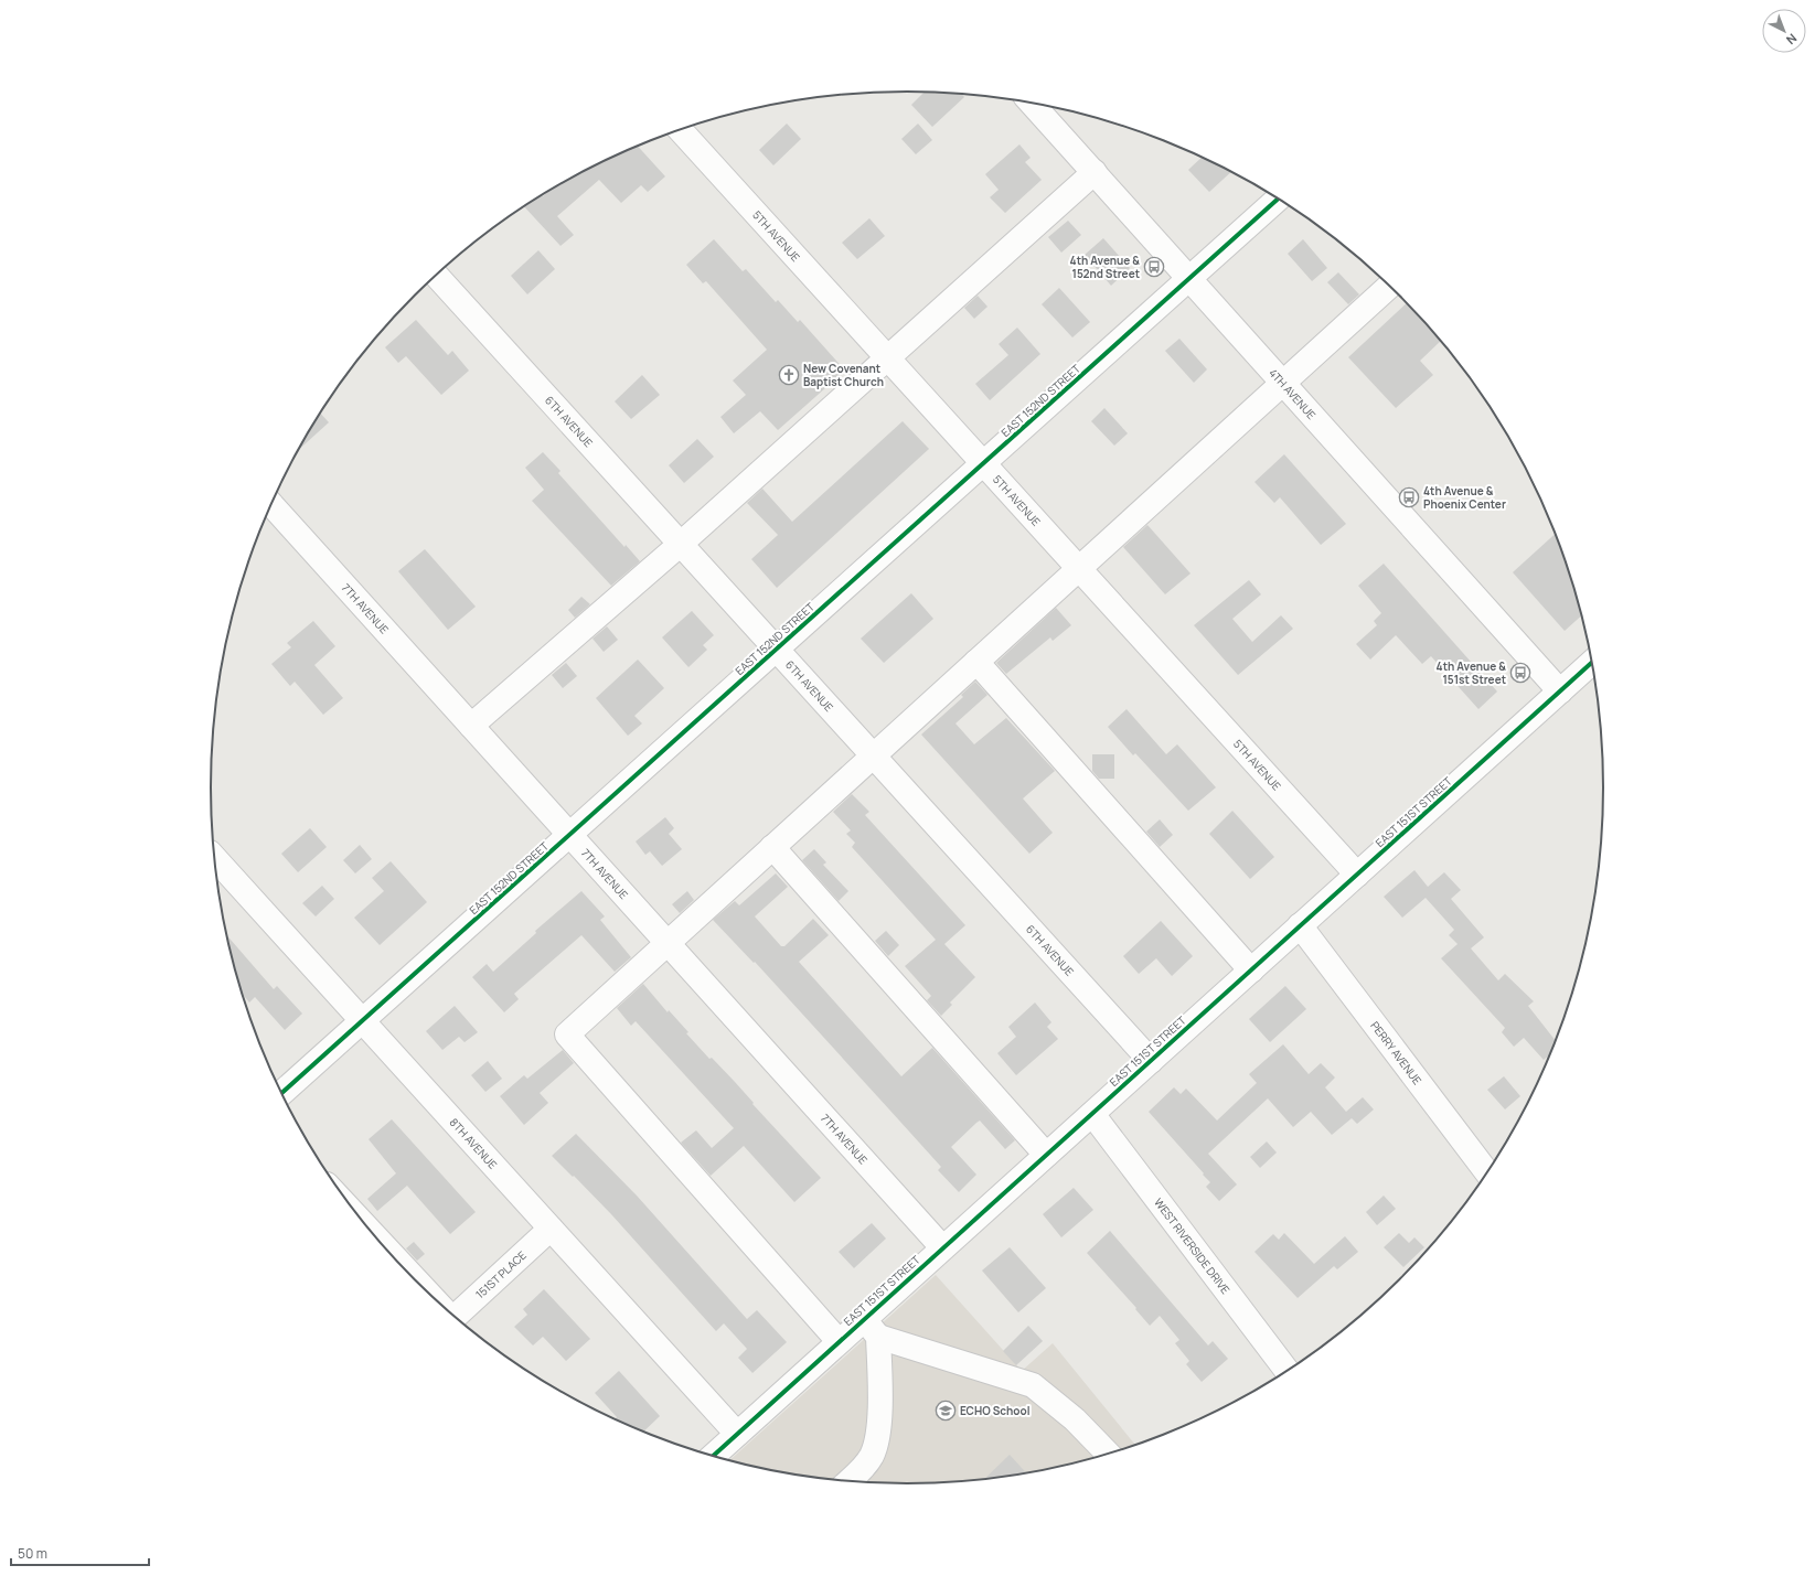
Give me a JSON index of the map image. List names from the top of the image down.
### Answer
{
  "streets": {
    "street": [
      "5TH AVENUE",
      "4TH AVENUE",
      "EAST 152ND STREET",
      "6TH AVENUE",
      "7TH AVENUE",
      "EAST 151ST STREET",
      "PERRY AVENUE",
      "8TH AVENUE",
      "WEST RIVERSIDE DRIVE",
      "151ST PLACE"
    ]
  },
  "crossings": [
    ["5TH AVENUE", "EAST 152ND STREET"],
    ["5TH AVENUE", "EAST 151ST STREET"],
    ["4TH AVENUE", "EAST 152ND STREET"],
    ["4TH AVENUE", "EAST 151ST STREET"],
    ["EAST 152ND STREET", "6TH AVENUE"],
    ["EAST 152ND STREET", "7TH AVENUE"],
    ["EAST 152ND STREET", "8TH AVENUE"],
    ["6TH AVENUE", "EAST 151ST STREET"],
    ["7TH AVENUE", "EAST 151ST STREET"],
    ["EAST 151ST STREET", "PERRY AVENUE"],
    ["EAST 151ST STREET", "8TH AVENUE"],
    ["EAST 151ST STREET", "WEST RIVERSIDE DRIVE"],
    ["8TH AVENUE", "151ST PLACE"]
  ],
  "places": {
    "bus stop": ["4th Avenue & 152nd Street", "4th Avenue & Phoenix Center", "4th Avenue & 151st Street"],
    "church": ["New Covenant Baptist Church"],
    "school or university": ["ECHO School"]
  },
  "scale_bar": "50 m",
  "north": "bottom right"
}
